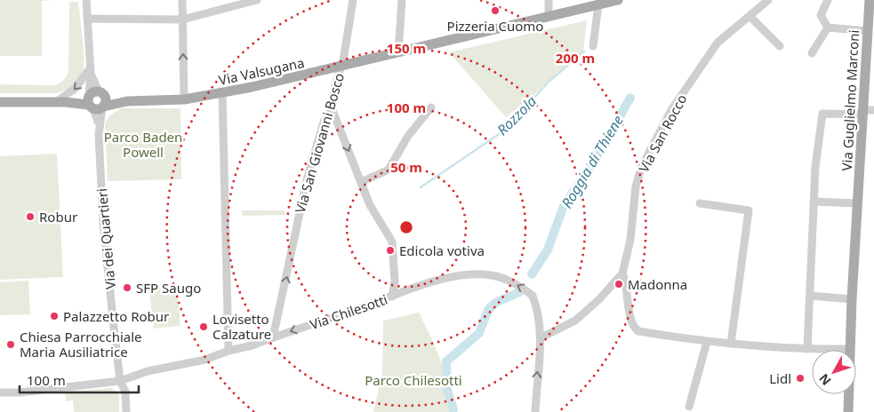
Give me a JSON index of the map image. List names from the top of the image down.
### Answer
{
  "streets": {
    "main road": ["Via Valsugana", "Via Guglielmo Marconi"],
    "street": [
      "Via San Rocco",
      "Via San Giovanni Bosco",
      "Via dei Quartieri",
      "Via Chilesotti"
    ]
  },
  "crossings": [
    ["Via Valsugana", "Via San Giovanni Bosco"],
    ["Via Valsugana", "Via dei Quartieri"],
    ["Via San Rocco", "Via Chilesotti"],
    ["Via San Giovanni Bosco", "Via Chilesotti"],
    ["Via dei Quartieri", "Via Chilesotti"]
  ],
  "water": ["Rozzola", "Roggia di Thiene"],
  "parks": ["Parco Baden Powell", "Parco Chilesotti"],
  "places": [
    "Pizzeria Cuomo",
    "Robur",
    "Edicola votiva",
    "Madonna",
    "SFP Saugo",
    "Palazzetto Robur",
    "Lovisetto Calzature",
    "Chiesa Parrocchiale Maria Ausiliatrice",
    "Lidl"
  ],
  "scale_bar": "100 m",
  "north": "bottom left",
  "rings": [
    "150 m",
    "200 m",
    "100 m",
    "50 m"
  ]
}
